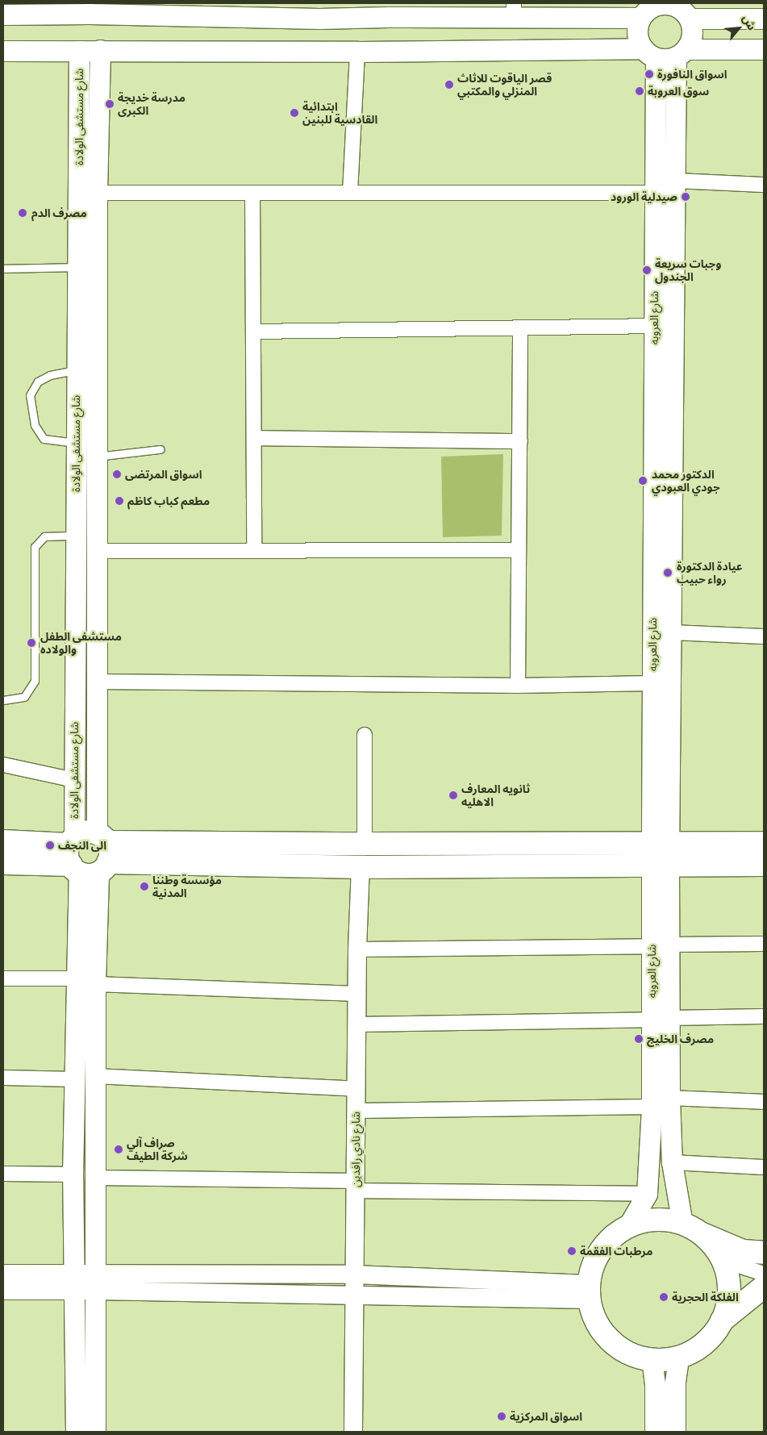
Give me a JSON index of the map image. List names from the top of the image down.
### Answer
{
  "streets": {
    "main road": ["شارع مستشفى الولادة", "شارع العروبه"],
    "street": ["شارع نادي رافدين"]
  },
  "places": [
    "اسواق النافورة",
    "قصر الياقوت للاثاث المنزلي والمكتبي",
    "سوق العروبة",
    "مدرسة خديجة الكبرى",
    "ابتدائية القادسية للبنين",
    "صيدلية الورود",
    "مصرف الدم",
    "وجبات سريعة الجندول",
    "اسواق المرتضى",
    "الدكتور محمد جودي العبودي",
    "مطعم كباب كاظم",
    "عيادة الدكتورة رواء حبيب",
    "مستشفى الطفل والولاده",
    "ثانويه المعارف الاهليه",
    "الى النجف",
    "مؤسسة وطننا المدنية",
    "مصرف الخليج",
    "صراف آلي شركة الطيف",
    "مرطبات الفقمة",
    "الفلكة الحجرية",
    "اسواق المركزية"
  ],
  "north": "top right"
}
